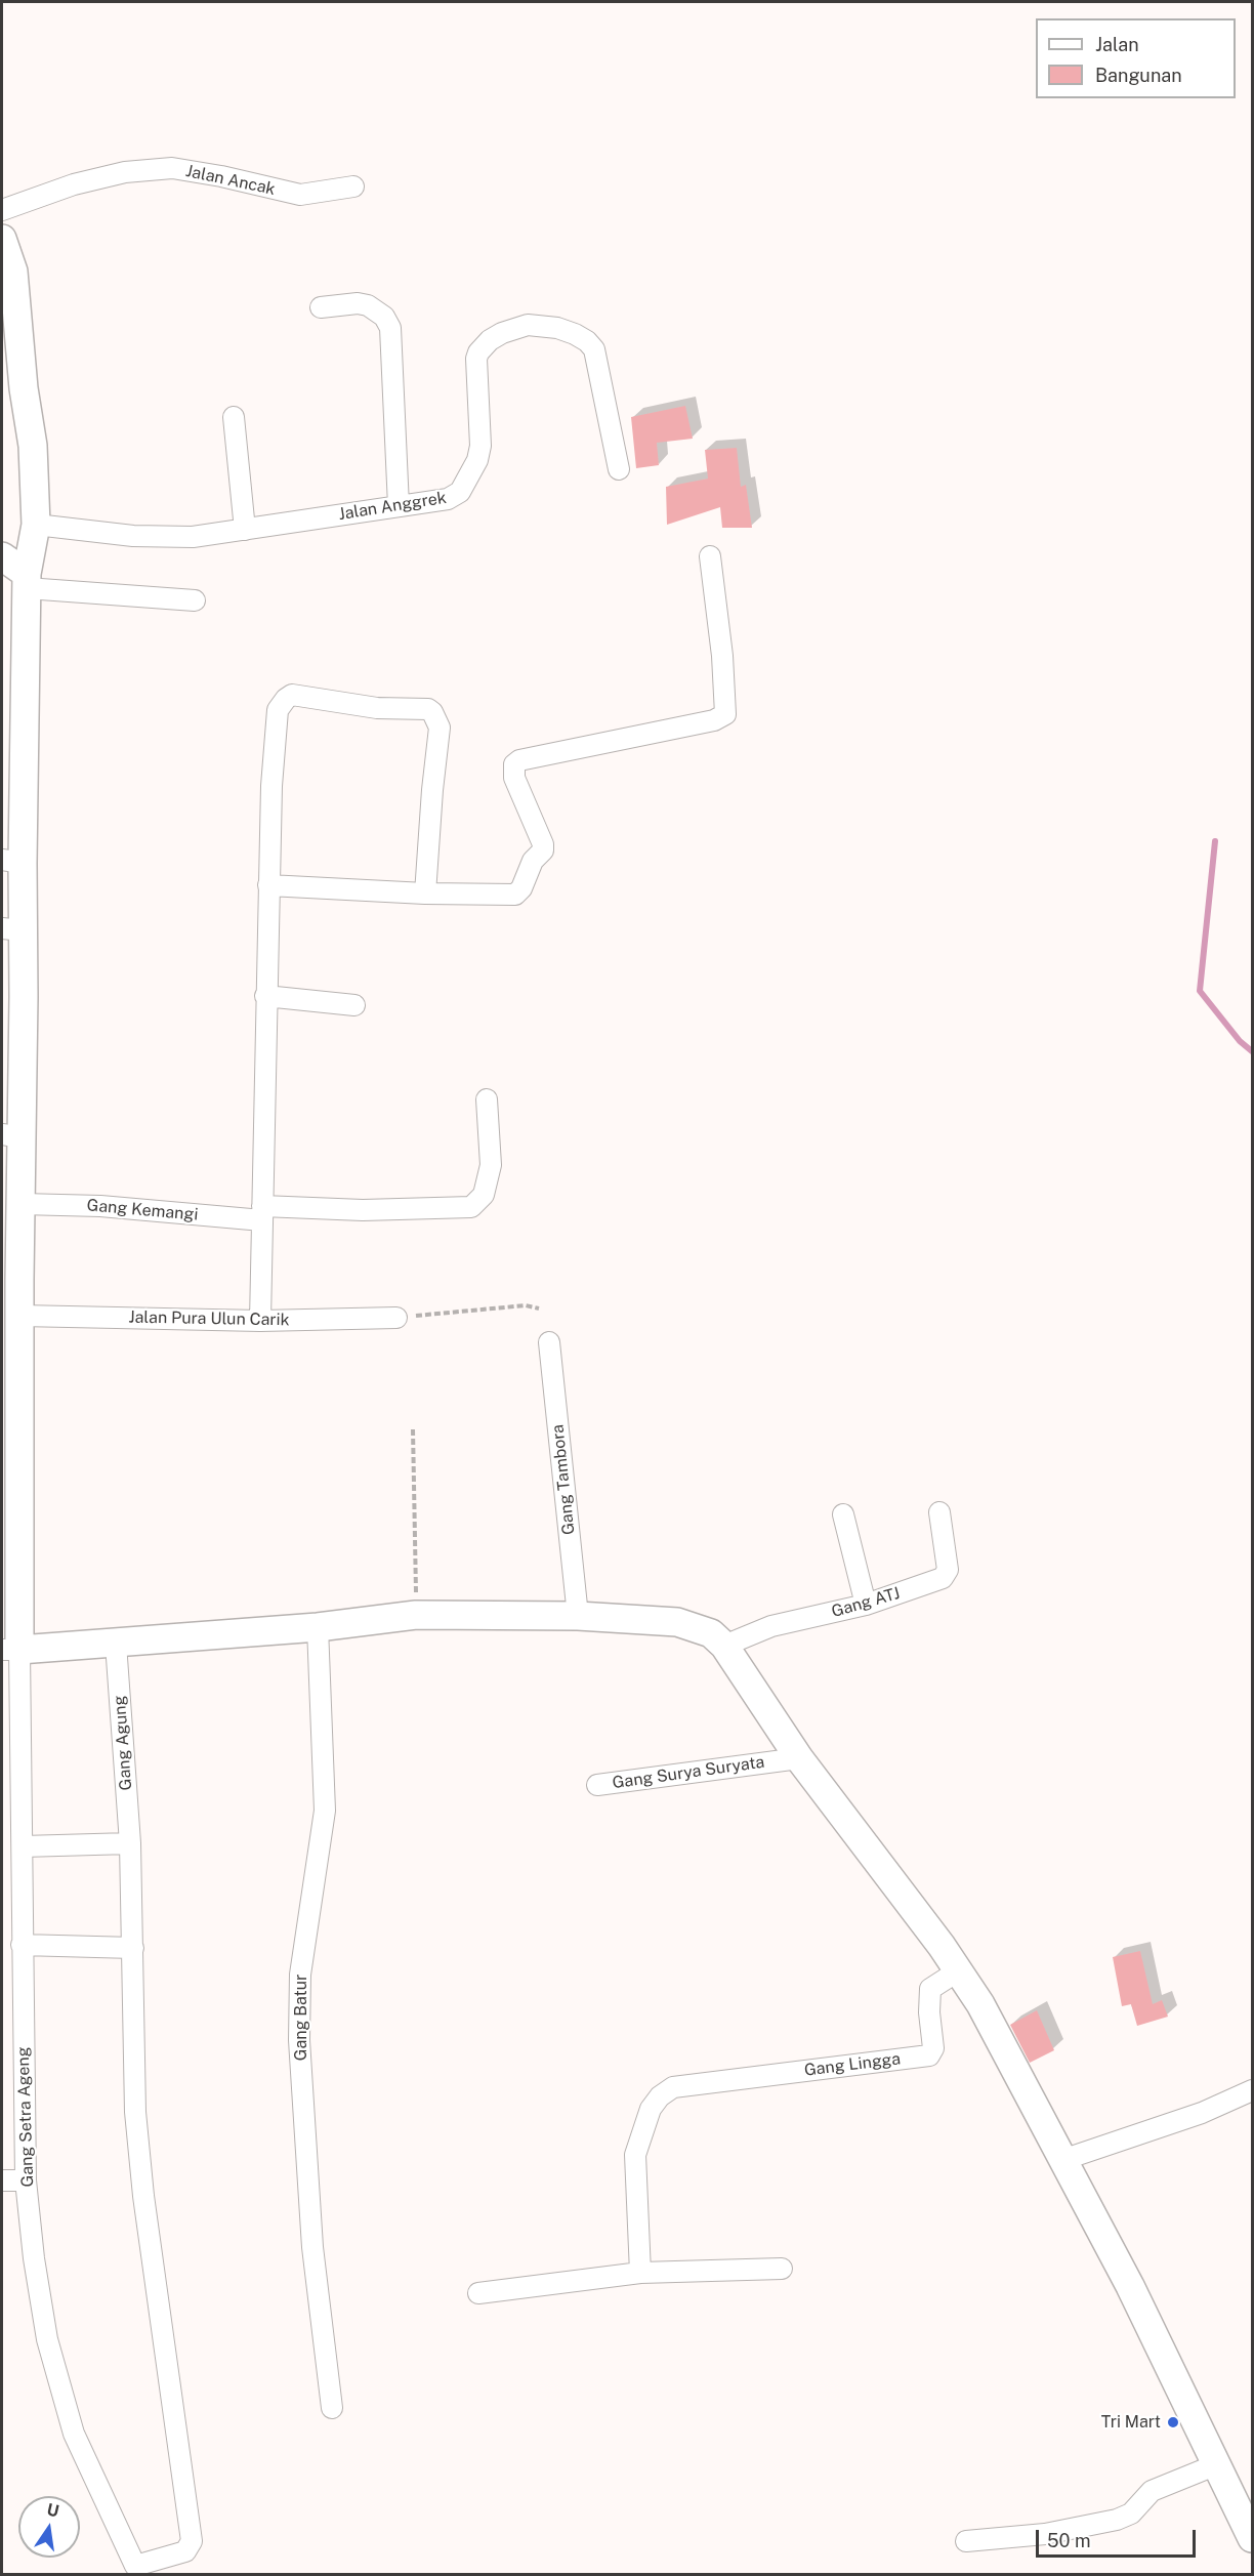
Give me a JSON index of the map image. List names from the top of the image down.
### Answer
{
  "streets": {
    "street": [
      "Jalan Ancak",
      "Jalan Anggrek",
      "Gang Kemangi",
      "Jalan Pura Ulun Carik",
      "Gang Tambora",
      "Gang ATJ",
      "Gang Agung",
      "Gang Surya Suryata",
      "Gang Batur",
      "Gang Lingga",
      "Gang Setra Ageng"
    ]
  },
  "crossings": [
    ["Gang Agung", "Gang Setra Ageng"]
  ],
  "places": ["Tri Mart"],
  "legend": ["Jalan", "Bangunan"],
  "scale_bar": "50 m",
  "north": "top"
}
